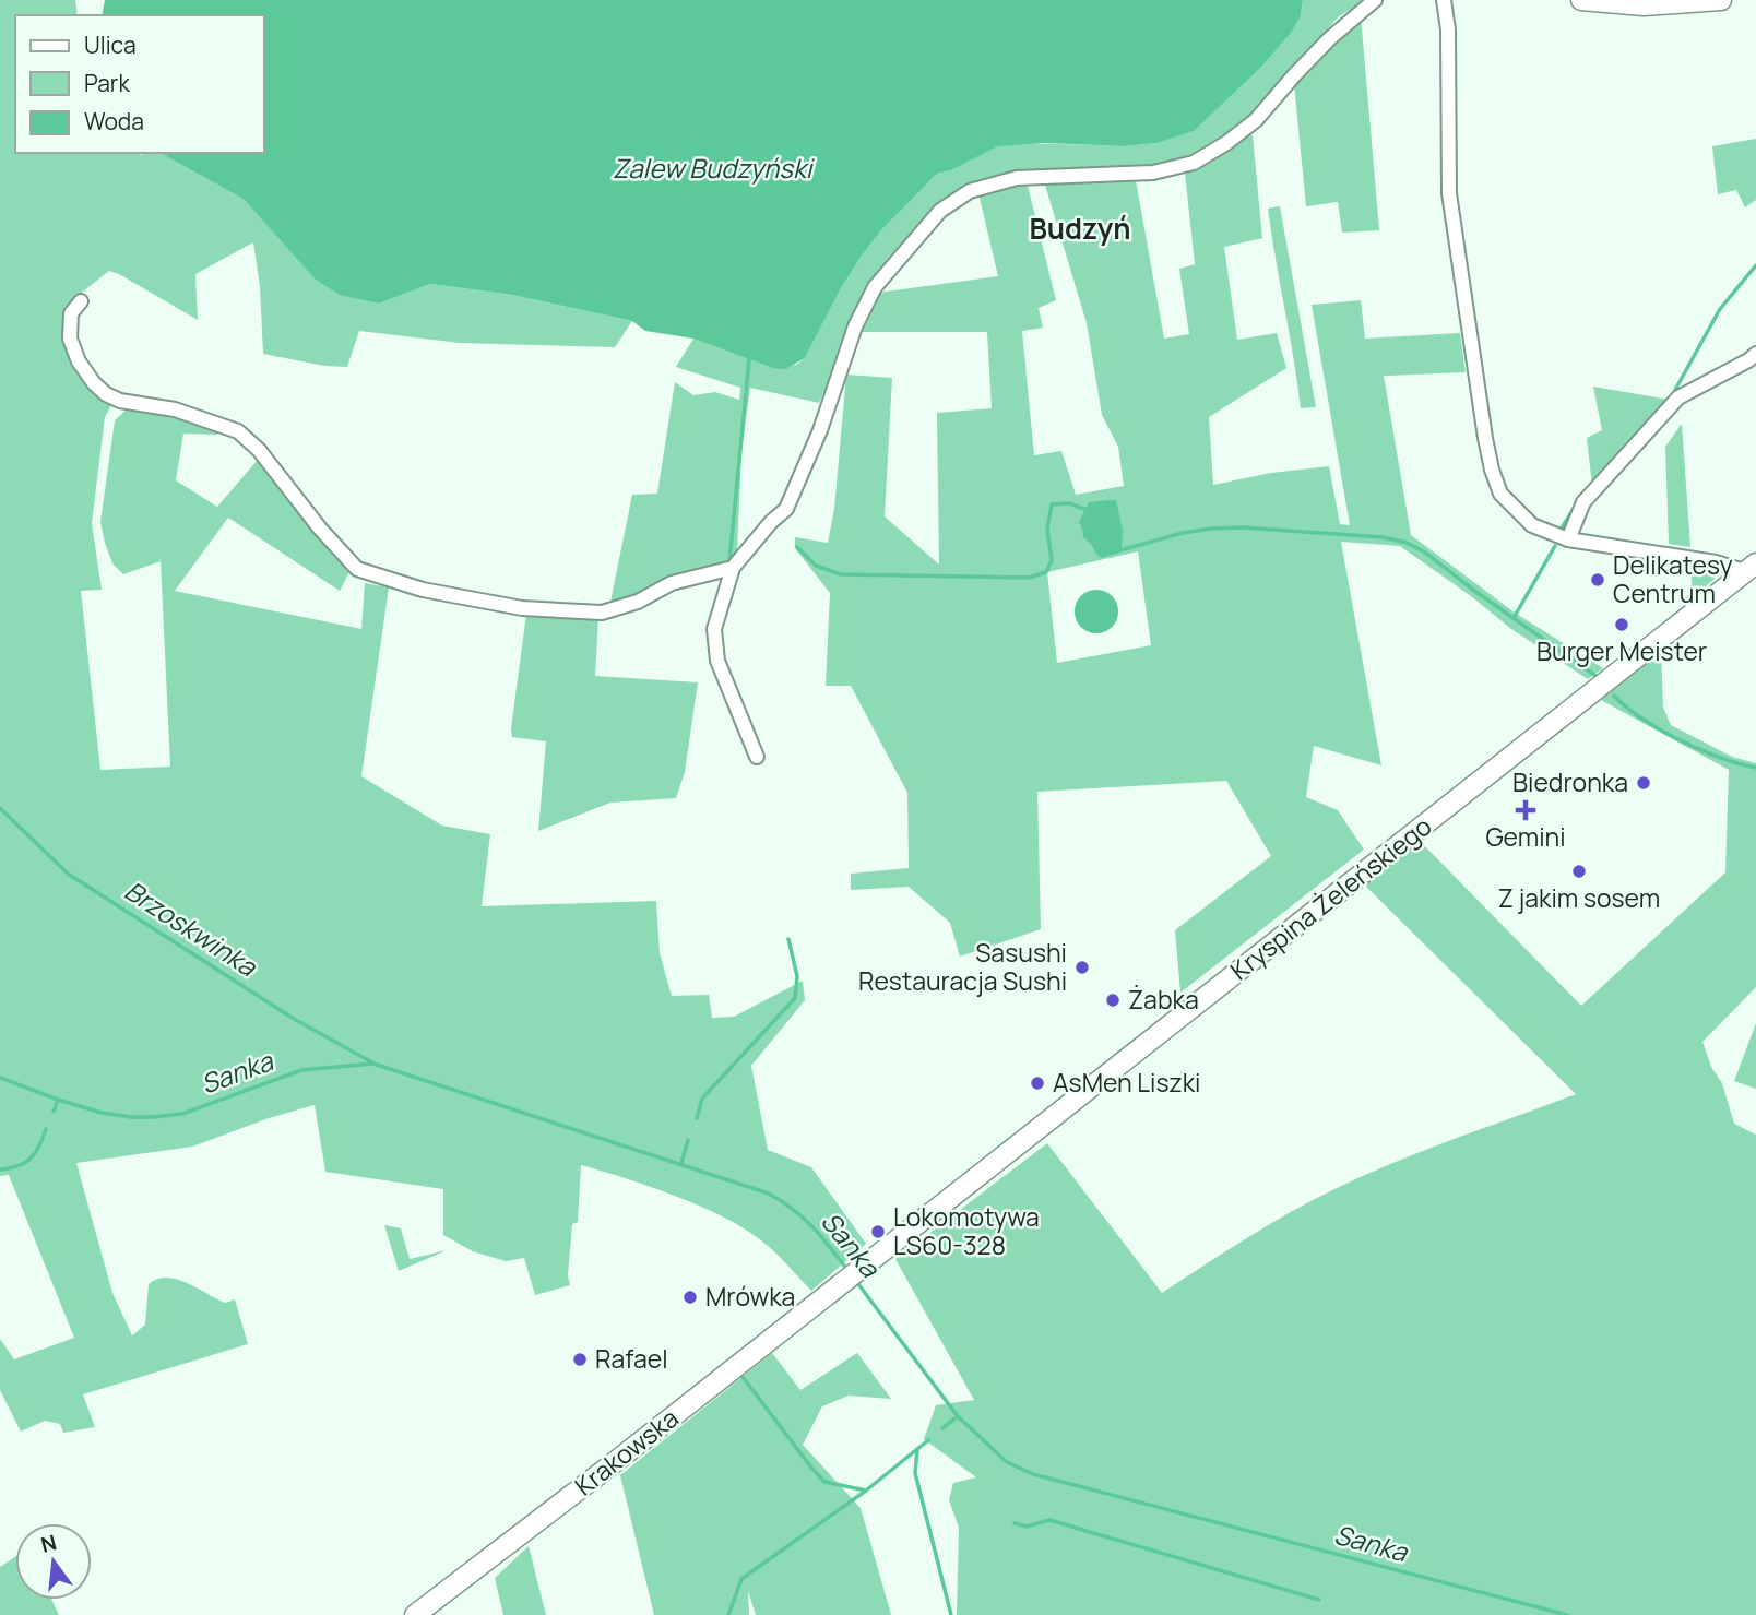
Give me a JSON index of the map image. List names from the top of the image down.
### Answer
{
  "streets": {
    "main road": ["Kryspina Żeleńskiego", "Krakowska"]
  },
  "crossings": [
    ["Kryspina Żeleńskiego", "Krakowska"]
  ],
  "districts": ["Budzyń"],
  "water": ["Zalew Budzyński", "Brzoskwinka", "Sanka"],
  "places": {
    "other": [
      "Delikatesy Centrum",
      "Burger Meister",
      "Biedronka",
      "Z jakim sosem",
      "Sasushi Restauracja Sushi",
      "Żabka",
      "AsMen Liszki",
      "Lokomotywa LS60-328",
      "Mrówka",
      "Rafael"
    ],
    "health": ["Gemini"]
  },
  "legend": ["Ulica", "Park", "Woda"],
  "north": "top"
}
